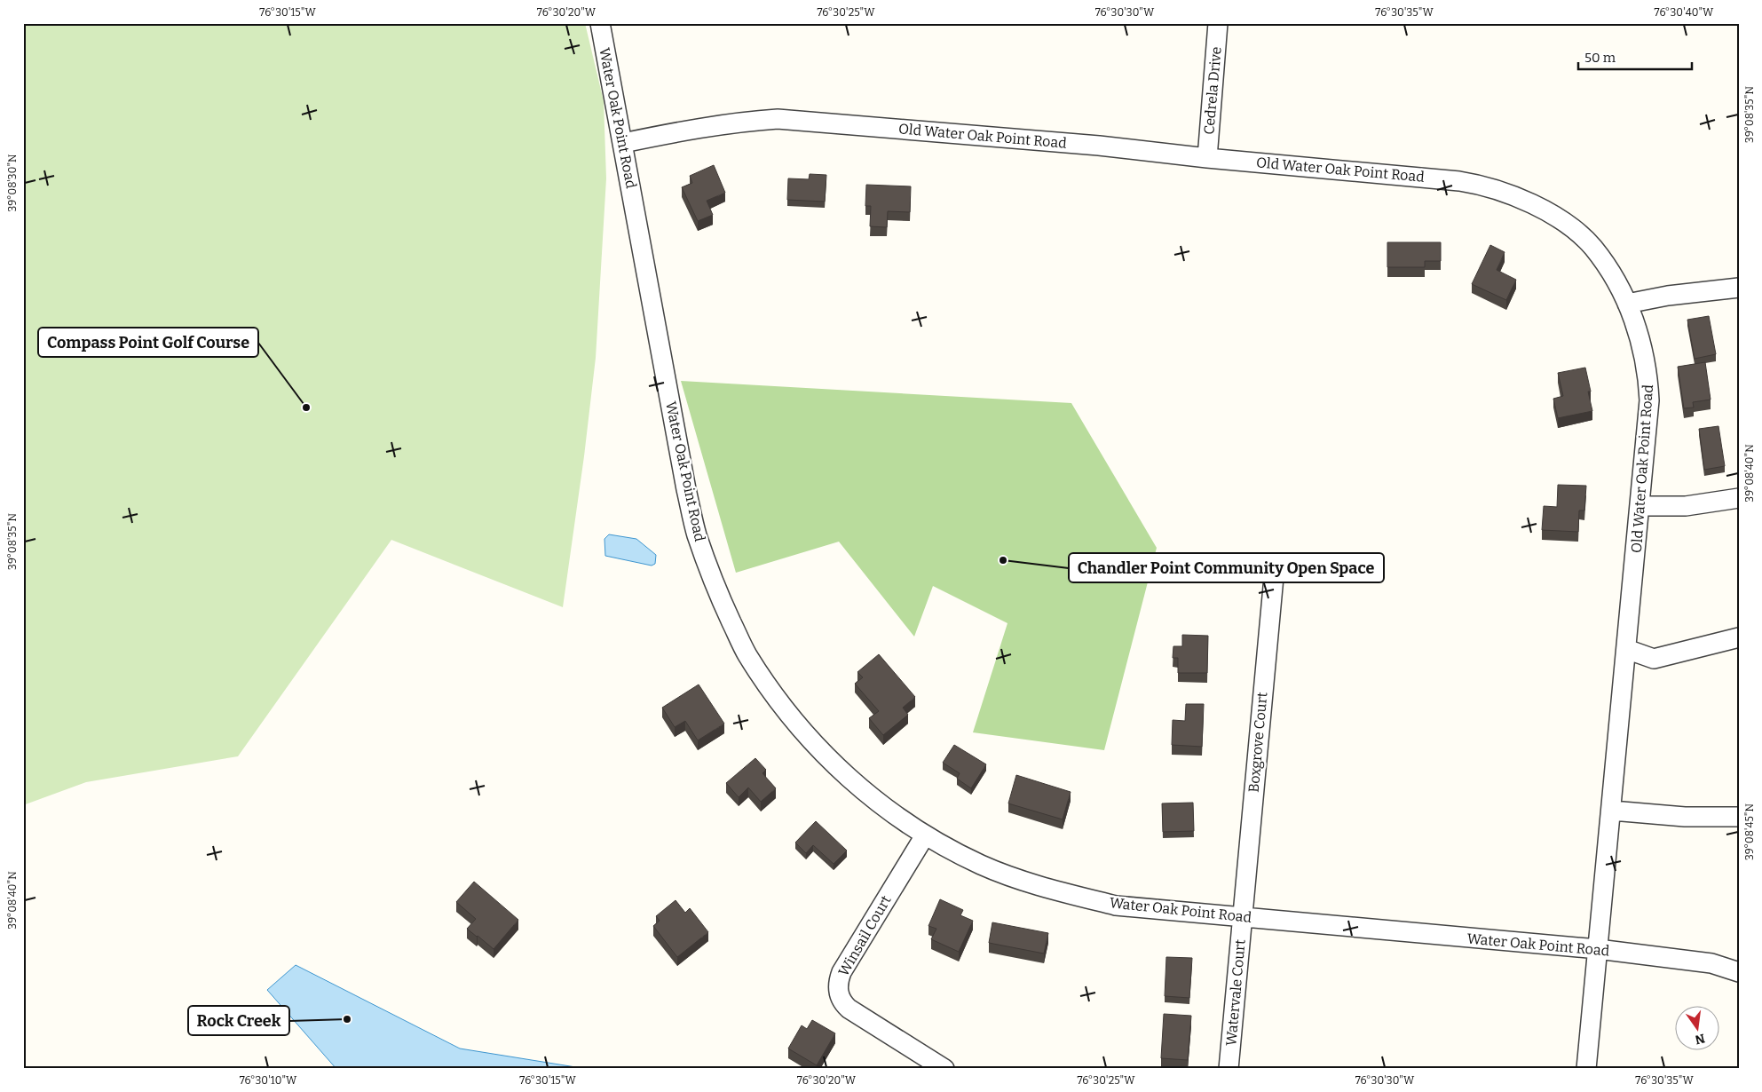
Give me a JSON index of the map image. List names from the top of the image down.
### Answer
{
  "streets": {
    "street": [
      "Cedrela Drive",
      "Water Oak Point Road",
      "Old Water Oak Point Road",
      "Boxgrove Court",
      "Winsail Court",
      "Watervale Court"
    ]
  },
  "crossings": [
    ["Cedrela Drive", "Old Water Oak Point Road"],
    ["Water Oak Point Road", "Old Water Oak Point Road"],
    ["Water Oak Point Road", "Boxgrove Court"],
    ["Water Oak Point Road", "Winsail Court"],
    ["Water Oak Point Road", "Watervale Court"],
    ["Boxgrove Court", "Watervale Court"]
  ],
  "places": ["Compass Point Golf Course", "Chandler Point Community Open Space", "Rock Creek"],
  "scale_bar": "50 m",
  "north": "bottom",
  "coordinates": [
    "76°30'15\"W",
    "76°30'20\"W",
    "76°30'25\"W",
    "76°30'30\"W",
    "76°30'35\"W",
    "76°30'40\"W",
    "39°08'35\"N",
    "39°08'30\"N",
    "39°08'40\"N",
    "39°08'45\"N",
    "76°30'10\"W"
  ]
}
